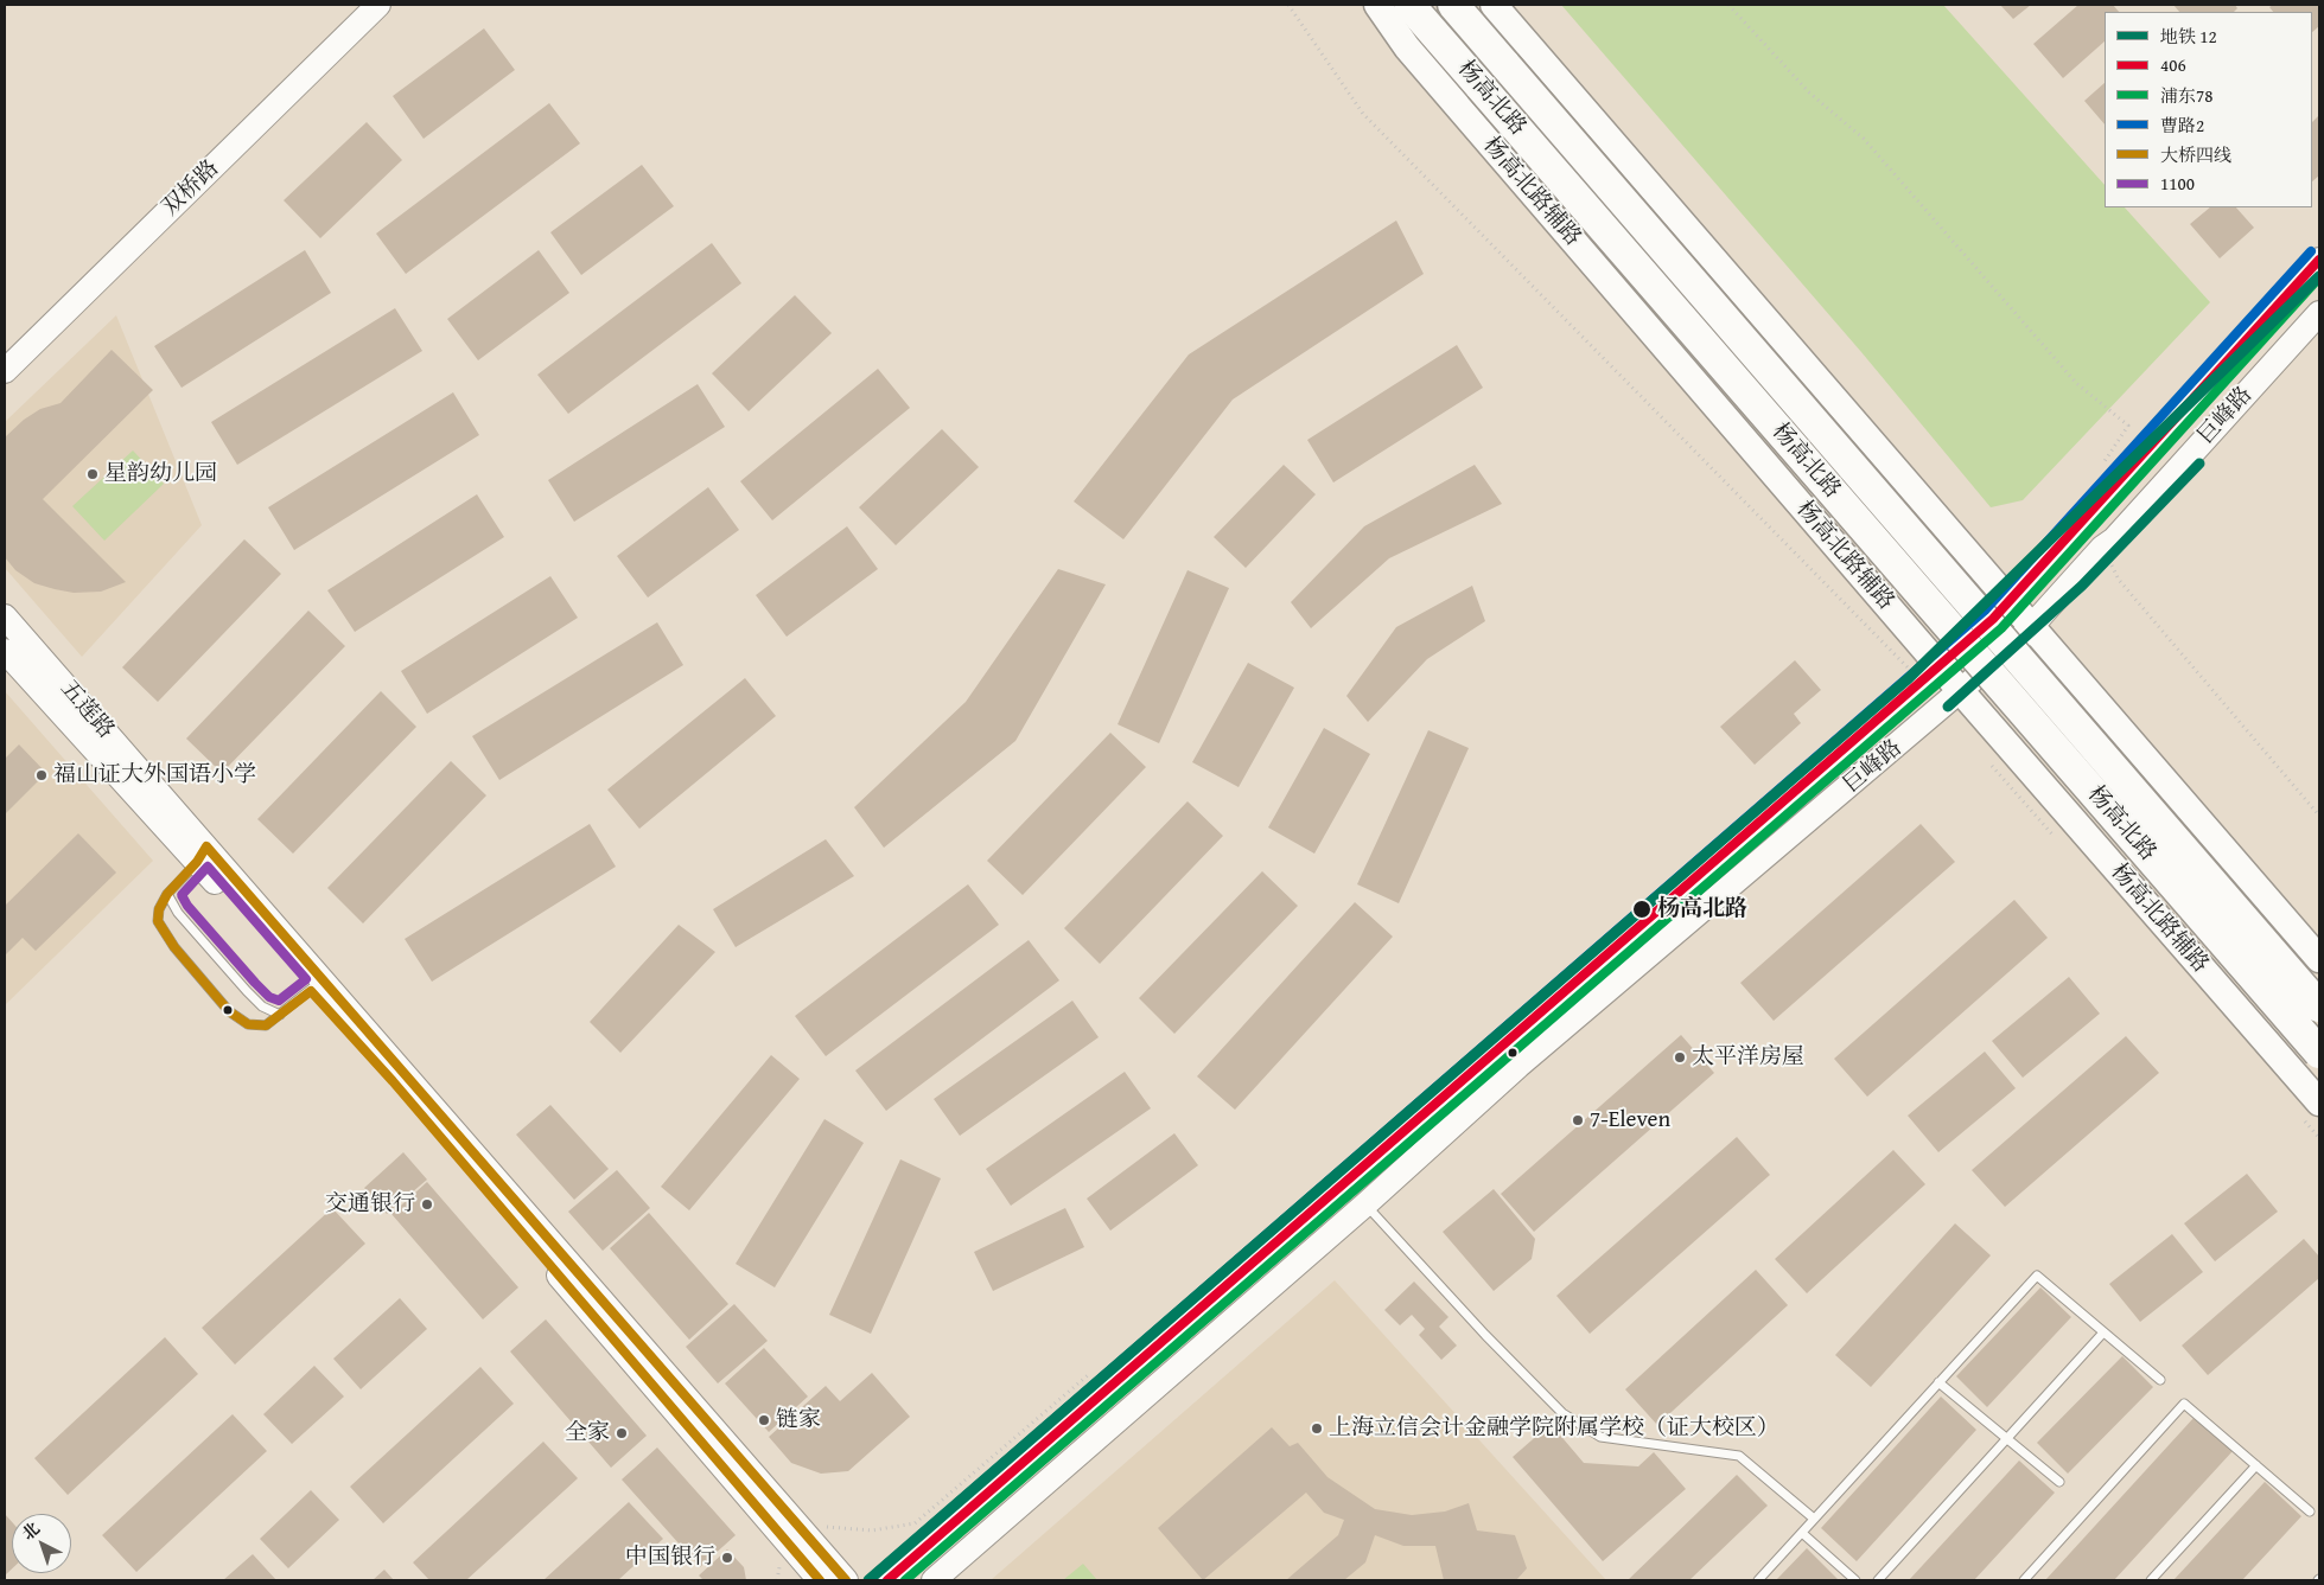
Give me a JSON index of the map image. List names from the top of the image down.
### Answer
{
  "streets": {
    "highway": ["杨高北路"],
    "main road": [
      "双桥路",
      "杨高北路辅路",
      "巨峰路",
      "五莲路"
    ]
  },
  "crossings": [
    ["杨高北路辅路", "巨峰路"]
  ],
  "places": [
    "星韵幼儿园",
    "福山证大外国语小学",
    "杨高北路",
    "太平洋房屋",
    "7-Eleven",
    "交通银行",
    "链家",
    "上海立信会计金融学院附属学校（证大校区）",
    "全家",
    "中国银行"
  ],
  "lines": [
    "transit line 曹路2",
    "transit line 406",
    "metro line 12",
    "transit line 浦东78",
    "transit line 大桥四线",
    "transit line 1100"
  ],
  "legend": [
    "地铁 12",
    "406",
    "浦东78",
    "曹路2",
    "大桥四线",
    "1100"
  ],
  "north": "top left"
}
